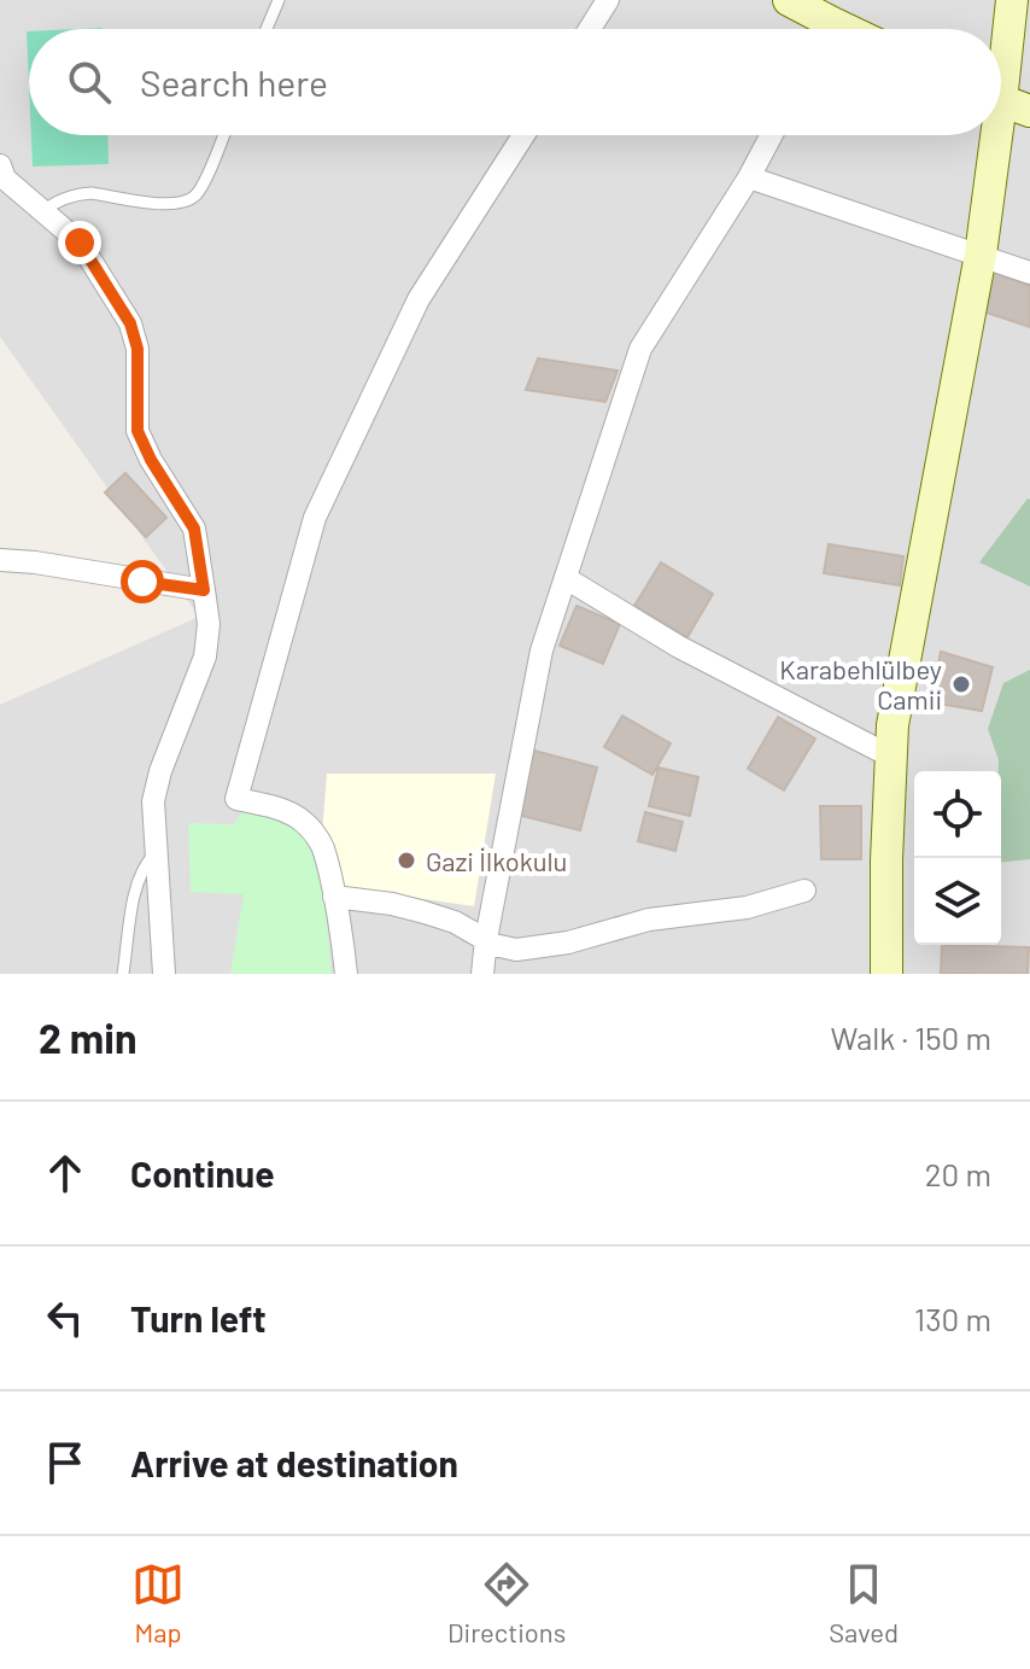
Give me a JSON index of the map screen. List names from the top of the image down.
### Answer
{
  "places": ["Karabehlülbey Camii", "Gazi İlkokulu"],
  "page": {
    "search": "Search here",
    "heading": ["2 min", "Walk · 150 m"],
    "list": [
      ["Continue", "20 m"],
      ["Turn left", "130 m"],
      "Arrive at destination"
    ],
    "nav": ["Map", "Directions", "Saved"]
  }
}
